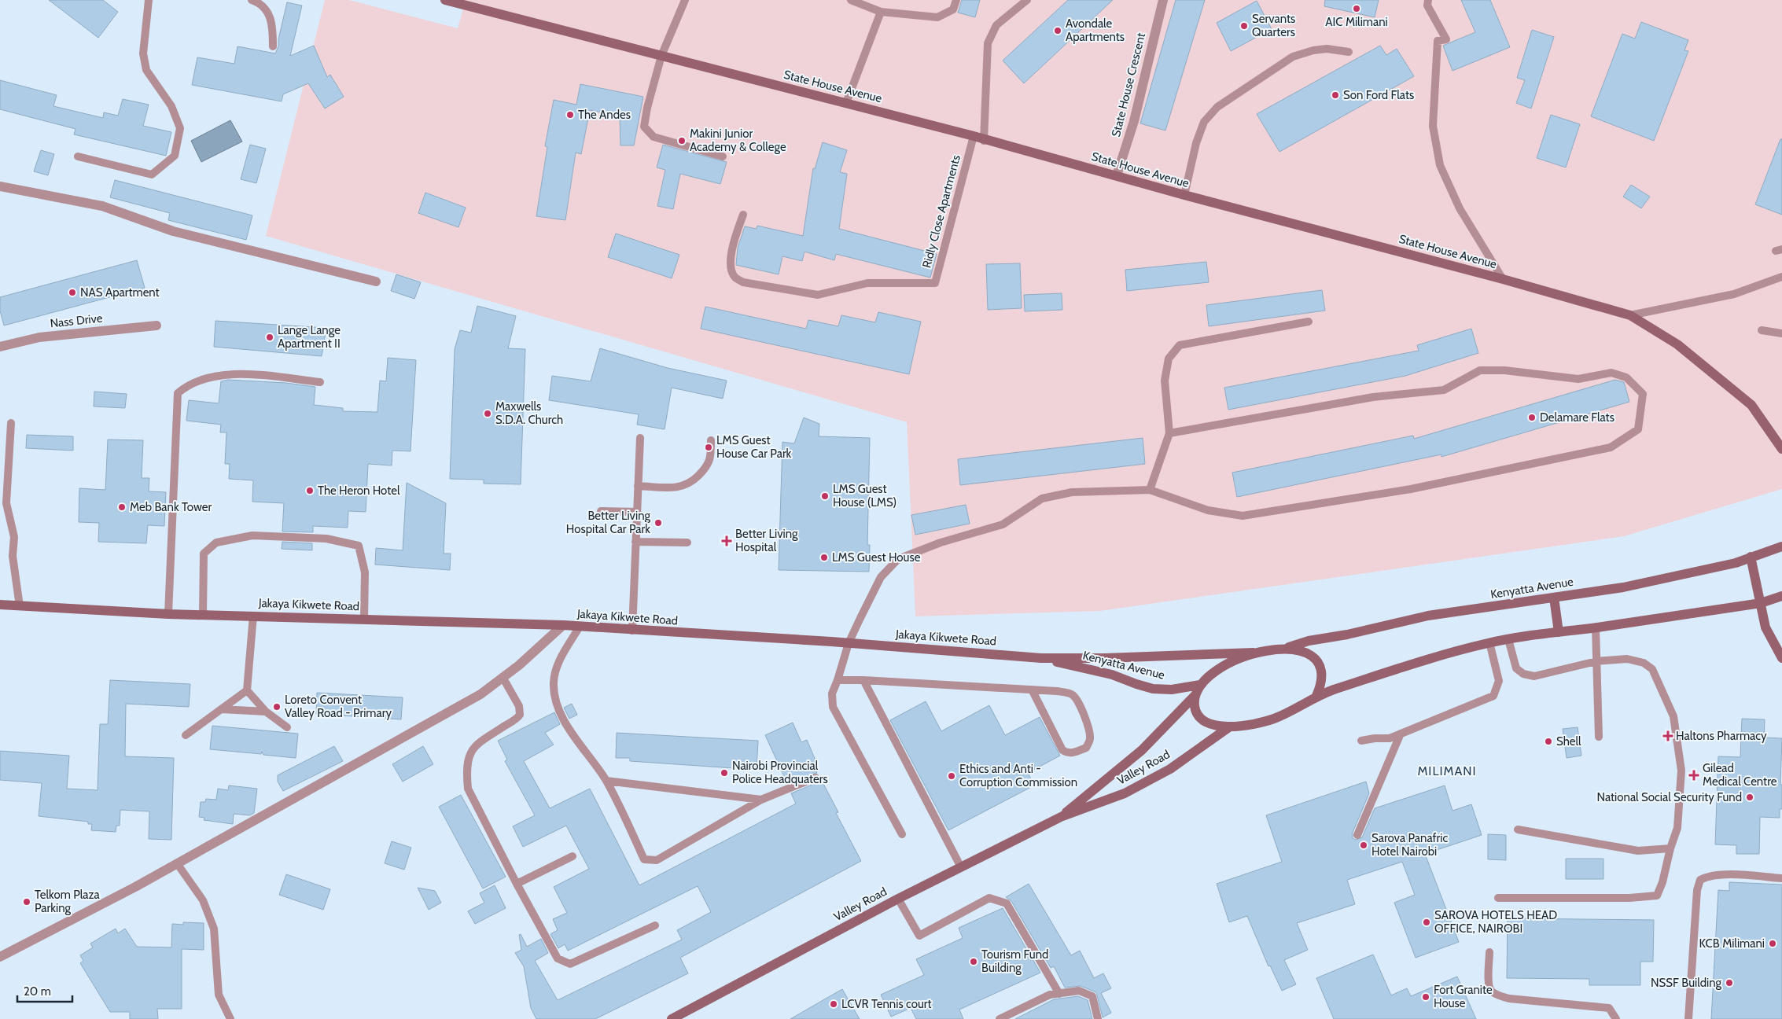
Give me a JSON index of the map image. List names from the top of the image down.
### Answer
{
  "streets": {
    "main road": [
      "State House Avenue",
      "Kenyatta Avenue",
      "Jakaya Kikwete Road",
      "Valley Road"
    ],
    "street": ["State House Crescent", "Nass Drive"],
    "lane": ["Ridly Close Apartments"]
  },
  "crossings": [
    ["State House Crescent", "State House Avenue"],
    ["State House Avenue", "Ridly Close Apartments"],
    ["Kenyatta Avenue", "Jakaya Kikwete Road"],
    ["Kenyatta Avenue", "Valley Road"]
  ],
  "districts": ["MILIMANI"],
  "places": {
    "other": [
      "AIC Milimani",
      "Servants Quarters",
      "Avondale Apartments",
      "Son Ford Flats",
      "The Andes",
      "Makini Junior Academy & College",
      "NAS Apartment",
      "Lange Lange Apartment II",
      "Maxwells S.D.A. Church",
      "Delamare Flats",
      "LMS Guest House Car Park",
      "The Heron Hotel",
      "LMS Guest House (LMS)",
      "Meb Bank Tower",
      "Better Living Hospital Car Park",
      "LMS Guest House",
      "Loreto Convent Valley Road - Primary",
      "Shell",
      "Nairobi Provincial Police Headquaters",
      "Ethics and Anti - Corruption Commission",
      "National Social Security Fund",
      "Sarova Panafric Hotel Nairobi",
      "Telkom Plaza Parking",
      "SAROVA HOTELS HEAD OFFICE, NAIROBI",
      "KCB Milimani",
      "Tourism Fund Building",
      "NSSF Building",
      "Fort Granite House",
      "LCVR Tennis court"
    ],
    "health": ["Better Living Hospital", "Haltons Pharmacy", "Gilead Medical Centre"]
  },
  "scale_bar": "20 m"
}
